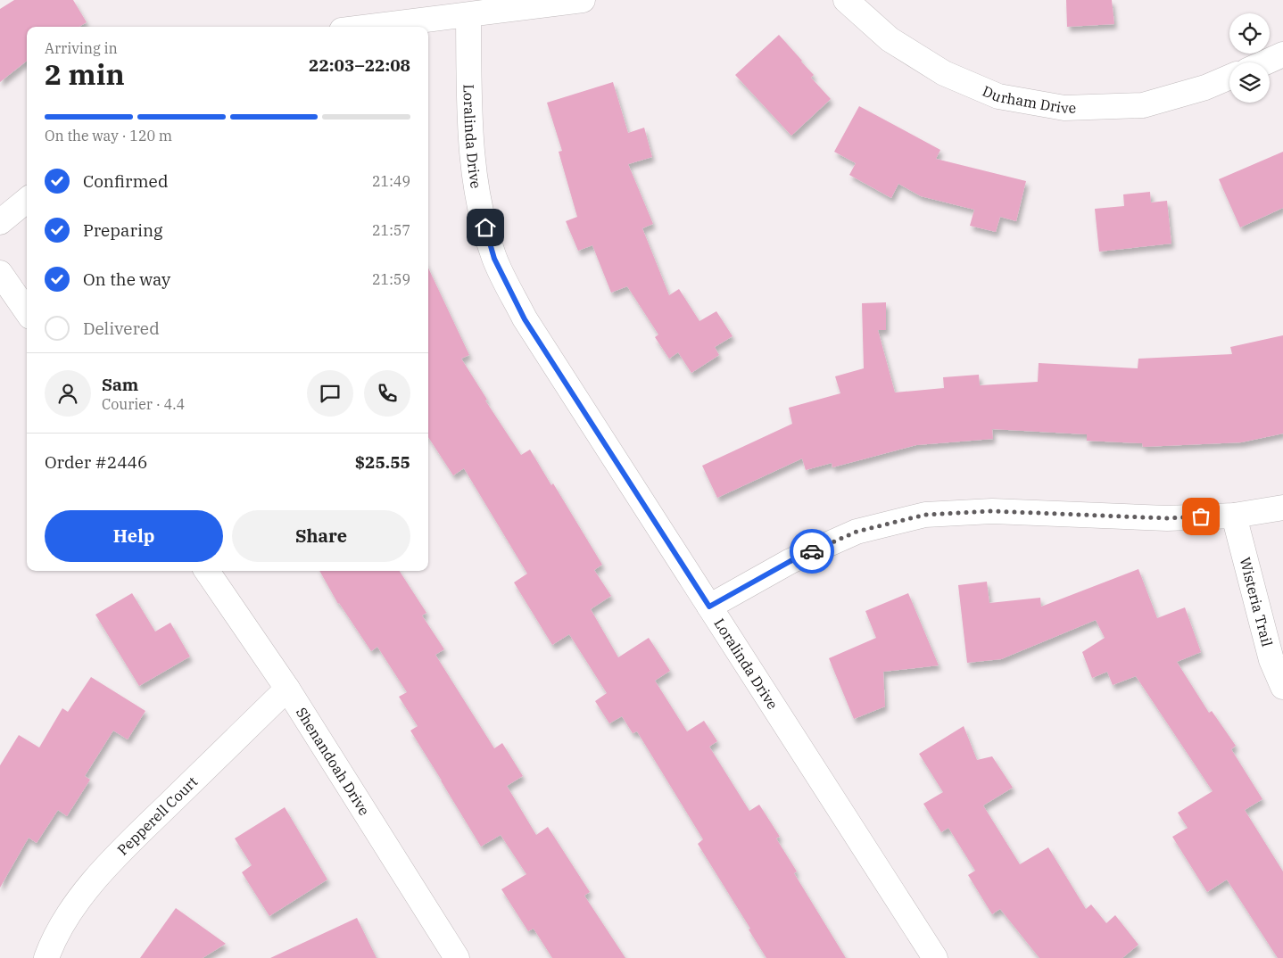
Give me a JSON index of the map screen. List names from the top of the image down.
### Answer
{
  "streets": {
    "street": [
      "Durham Drive",
      "Loralinda Drive",
      "Wisteria Trail",
      "Shenandoah Drive",
      "Pepperell Court"
    ]
  },
  "crossings": [
    ["Shenandoah Drive", "Pepperell Court"]
  ],
  "page": {
    "heading": ["2 min", "Arriving in", "22:03–22:08"],
    "panel": [
      "Sam",
      "Courier · 4.4",
      "Order #2446",
      "$25.55"
    ],
    "bar": "On the way · 120 m",
    "list": [
      ["Confirmed", "21:49"],
      ["Preparing", "21:57"],
      ["On the way", "21:59"],
      "Delivered"
    ],
    "buttons": ["Help", "Share"]
  }
}
